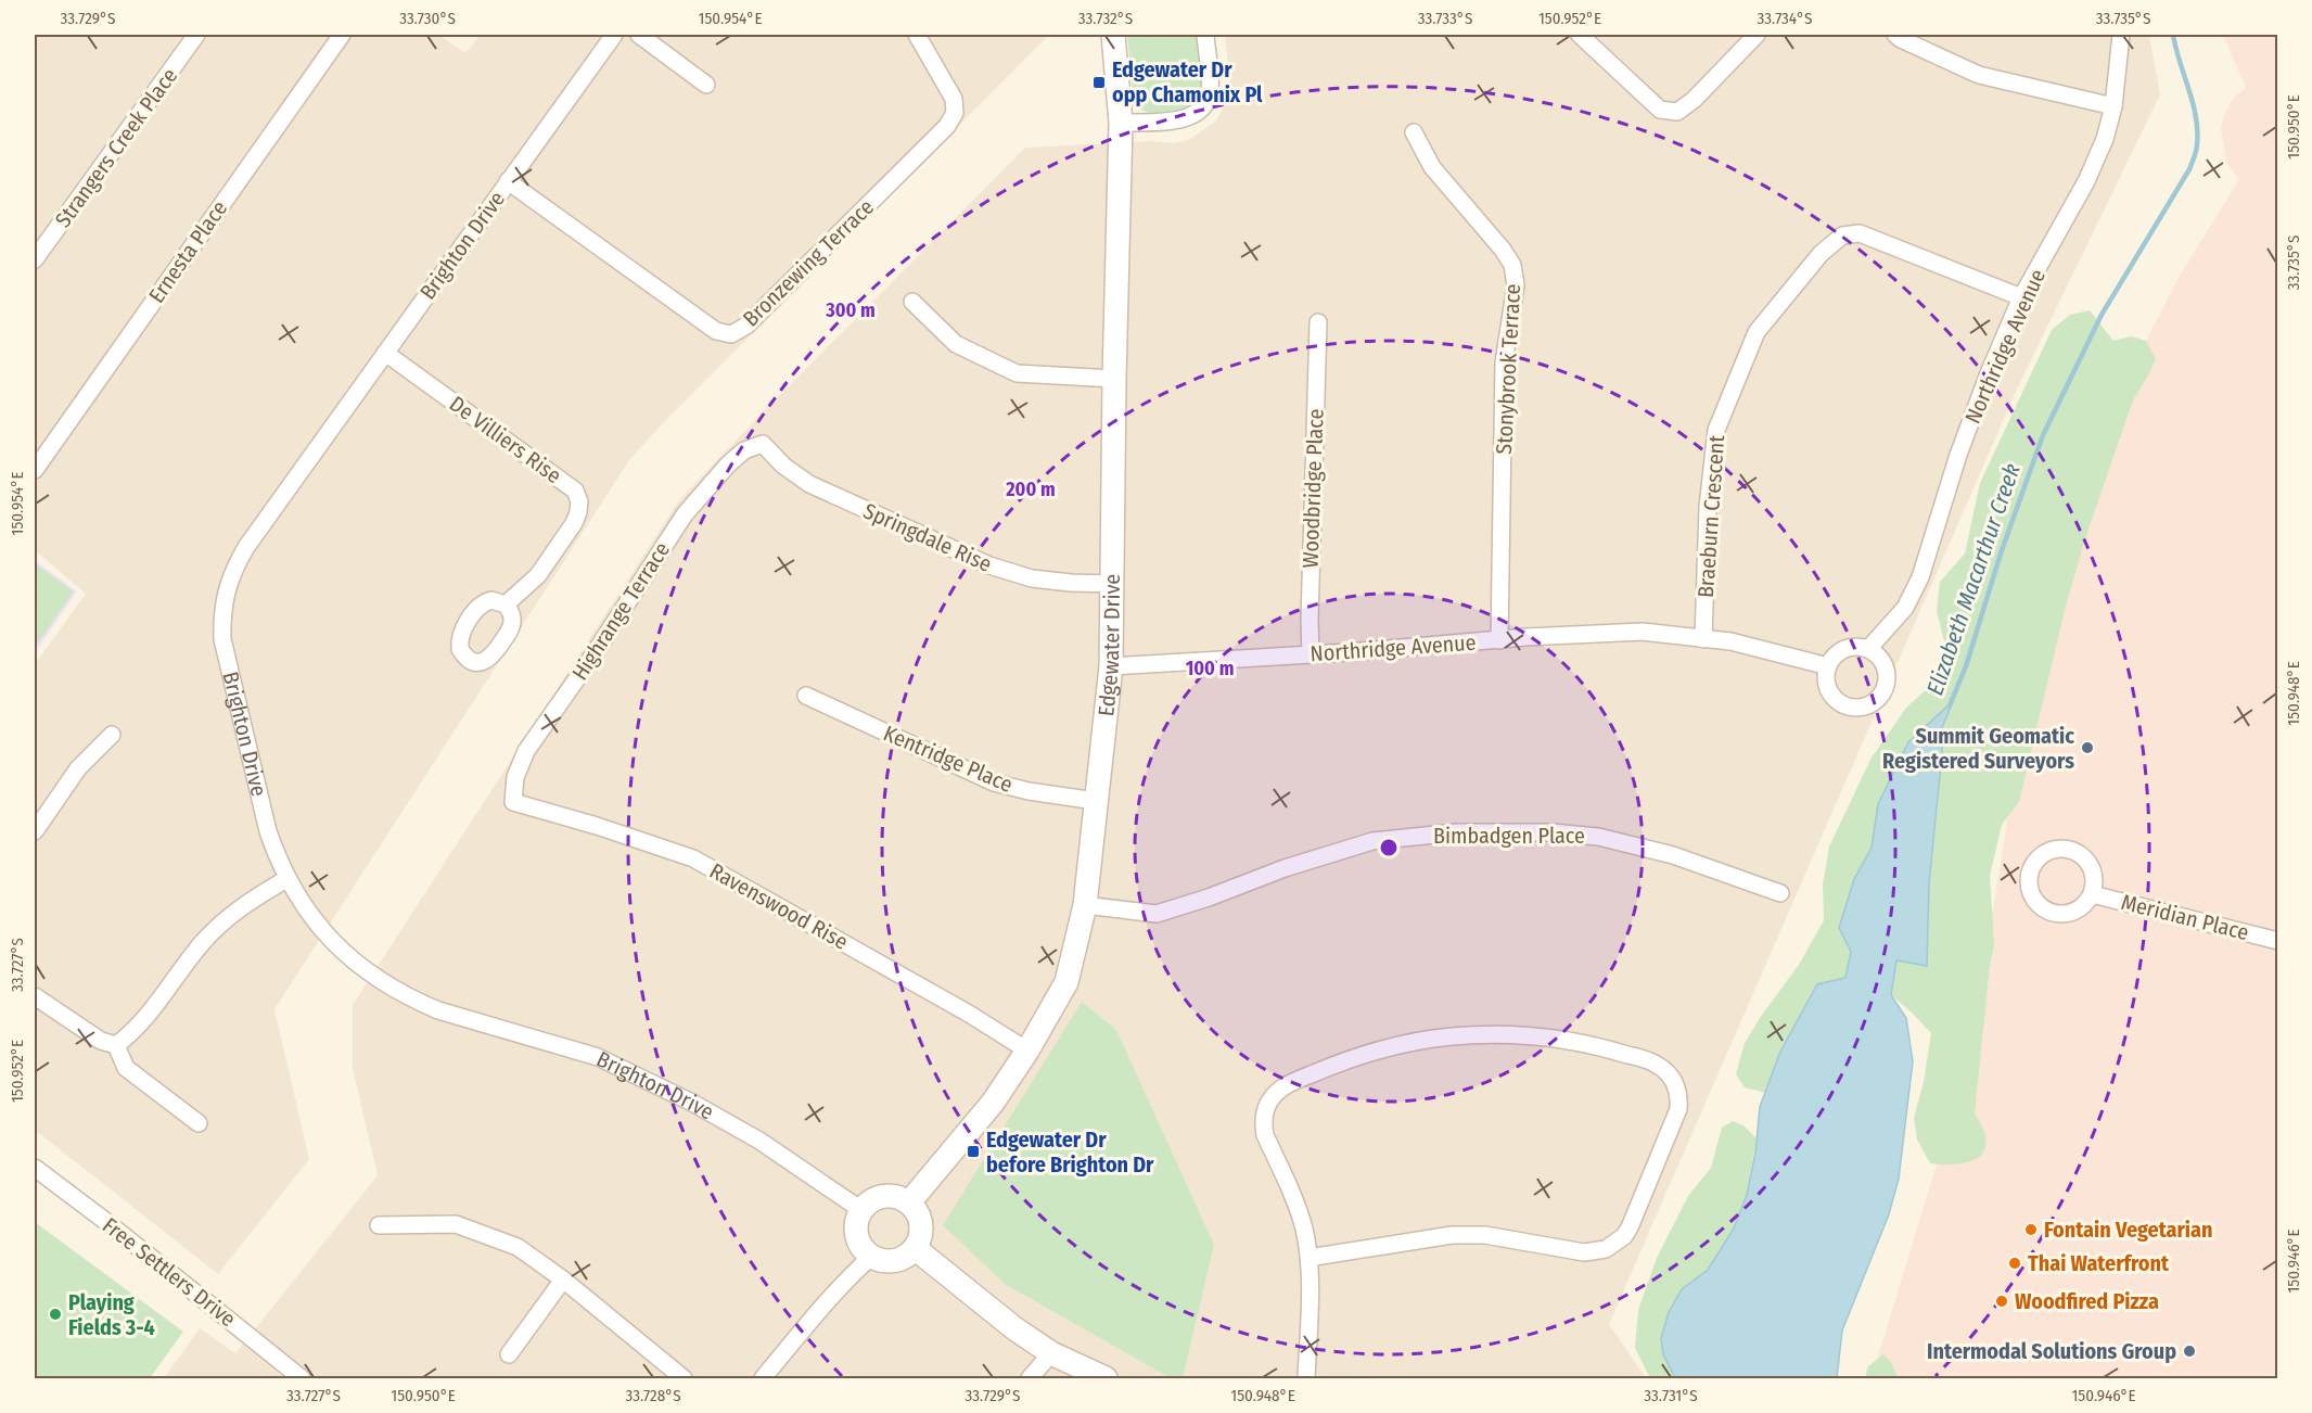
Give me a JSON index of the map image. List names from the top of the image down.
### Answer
{
  "streets": {
    "street": [
      "Strangers Creek Place",
      "Brighton Drive",
      "Ernesta Place",
      "Bronzewing Terrace",
      "Northridge Avenue",
      "Stonybrook Terrace",
      "De Villiers Rise",
      "Woodbridge Place",
      "Braeburn Crescent",
      "Springdale Rise",
      "Highrange Terrace",
      "Edgewater Drive",
      "Kentridge Place",
      "Bimbadgen Place",
      "Ravenswood Rise",
      "Meridian Place",
      "Free Settlers Drive"
    ]
  },
  "crossings": [
    ["Brighton Drive", "Bronzewing Terrace"],
    ["Brighton Drive", "De Villiers Rise"],
    ["Brighton Drive", "Edgewater Drive"],
    ["Northridge Avenue", "Stonybrook Terrace"],
    ["Northridge Avenue", "Woodbridge Place"],
    ["Northridge Avenue", "Braeburn Crescent"],
    ["Northridge Avenue", "Edgewater Drive"],
    ["Springdale Rise", "Highrange Terrace"],
    ["Springdale Rise", "Edgewater Drive"],
    ["Highrange Terrace", "Ravenswood Rise"],
    ["Edgewater Drive", "Kentridge Place"],
    ["Edgewater Drive", "Bimbadgen Place"],
    ["Edgewater Drive", "Ravenswood Rise"]
  ],
  "water": ["Elizabeth Macarthur Creek"],
  "places": {
    "transit": ["Edgewater Dr opp Chamonix Pl", "Edgewater Dr before Brighton Dr"],
    "other": [
      "Summit Geomatic Registered Surveyors",
      "Fontain Vegetarian",
      "Thai Waterfront",
      "Woodfired Pizza",
      "Playing Fields 3-4",
      "Intermodal Solutions Group"
    ]
  },
  "coordinates": [
    "33.729°S",
    "33.730°S",
    "150.954°E",
    "33.732°S",
    "33.733°S",
    "150.952°E",
    "33.734°S",
    "33.735°S",
    "150.950°E",
    "150.948°E",
    "33.727°S",
    "150.946°E",
    "33.728°S",
    "33.731°S"
  ],
  "rings": ["300 m", "200 m", "100 m"]
}
